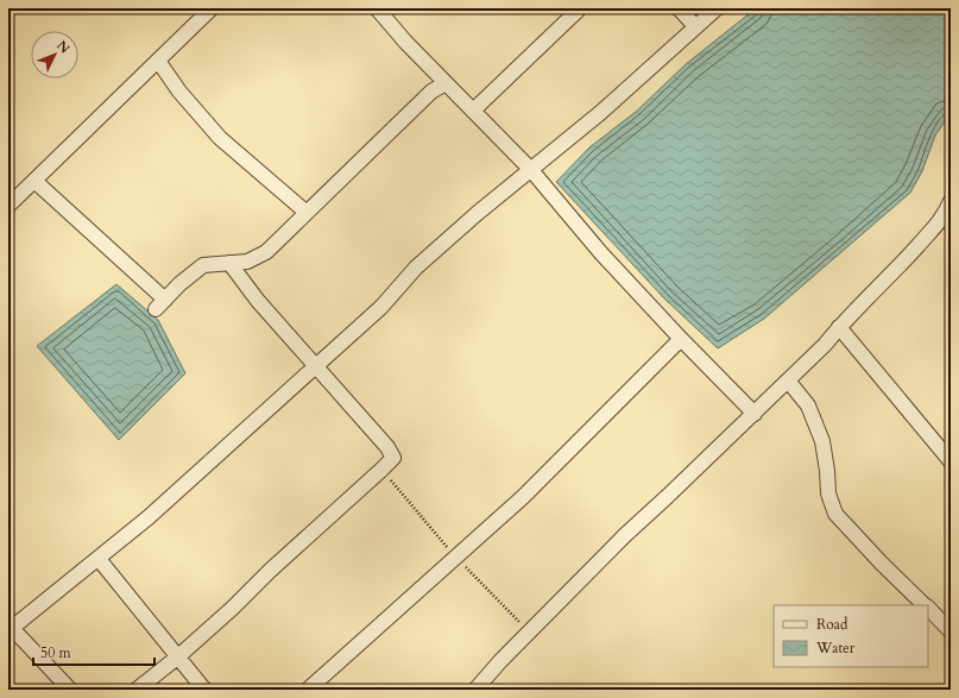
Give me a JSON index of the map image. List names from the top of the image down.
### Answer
{
  "legend": ["Road", "Water"],
  "scale_bar": "50 m",
  "north": "top right"
}
